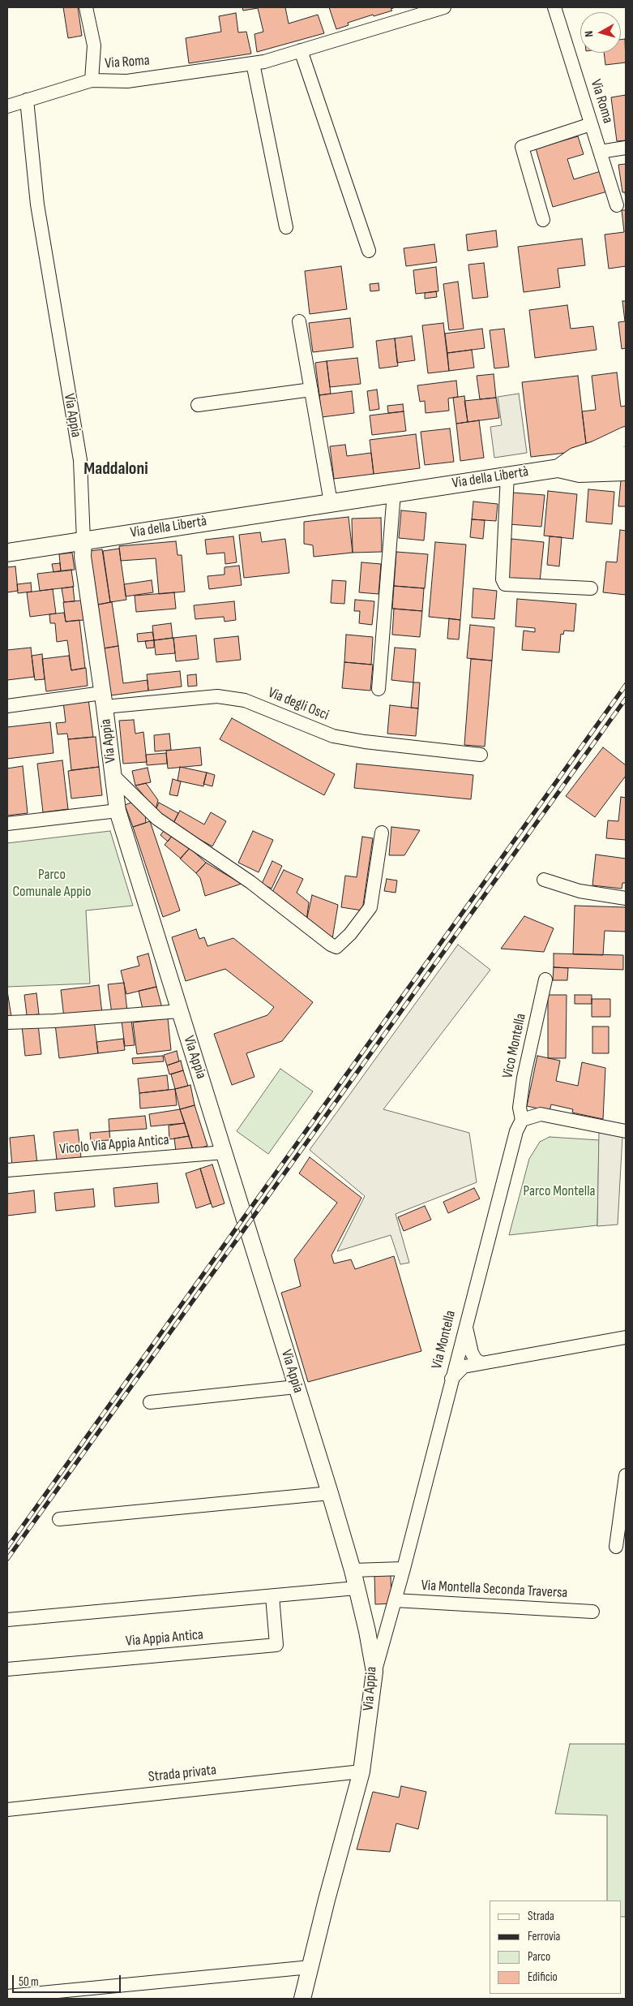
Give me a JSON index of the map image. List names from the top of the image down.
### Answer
{
  "streets": {
    "main road": ["Via della Libertà"],
    "street": [
      "Via Roma",
      "Via Appia",
      "Via degli Osci",
      "Vico Montella",
      "Vicolo Via Appia Antica",
      "Via Montella",
      "Via Montella Seconda Traversa",
      "Via Appia Antica",
      "Strada privata"
    ]
  },
  "crossings": [
    ["Via Roma", "Via Appia"],
    ["Via Appia", "Via della Libertà"],
    ["Via Appia", "Via degli Osci"],
    ["Via Appia", "Vicolo Via Appia Antica"],
    ["Via Appia", "Via Montella"],
    ["Via Appia", "Strada privata"],
    ["Vico Montella", "Via Montella"],
    ["Via Montella", "Via Montella Seconda Traversa"]
  ],
  "districts": ["Maddaloni"],
  "parks": ["Parco Comunale Appio", "Parco Montella"],
  "legend": [
    "Strada",
    "Ferrovia",
    "Parco",
    "Edificio"
  ],
  "scale_bar": "50 m",
  "north": "left"
}
